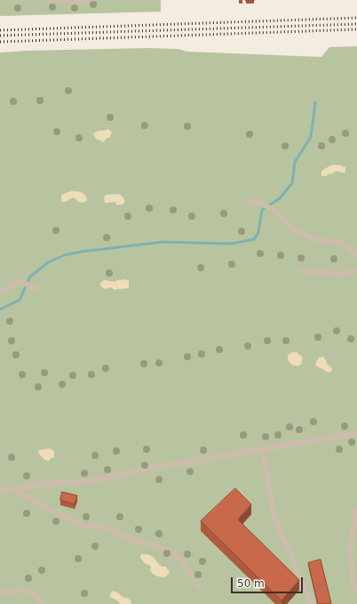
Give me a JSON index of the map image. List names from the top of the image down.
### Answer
{
  "scale_bar": "50 m"
}
